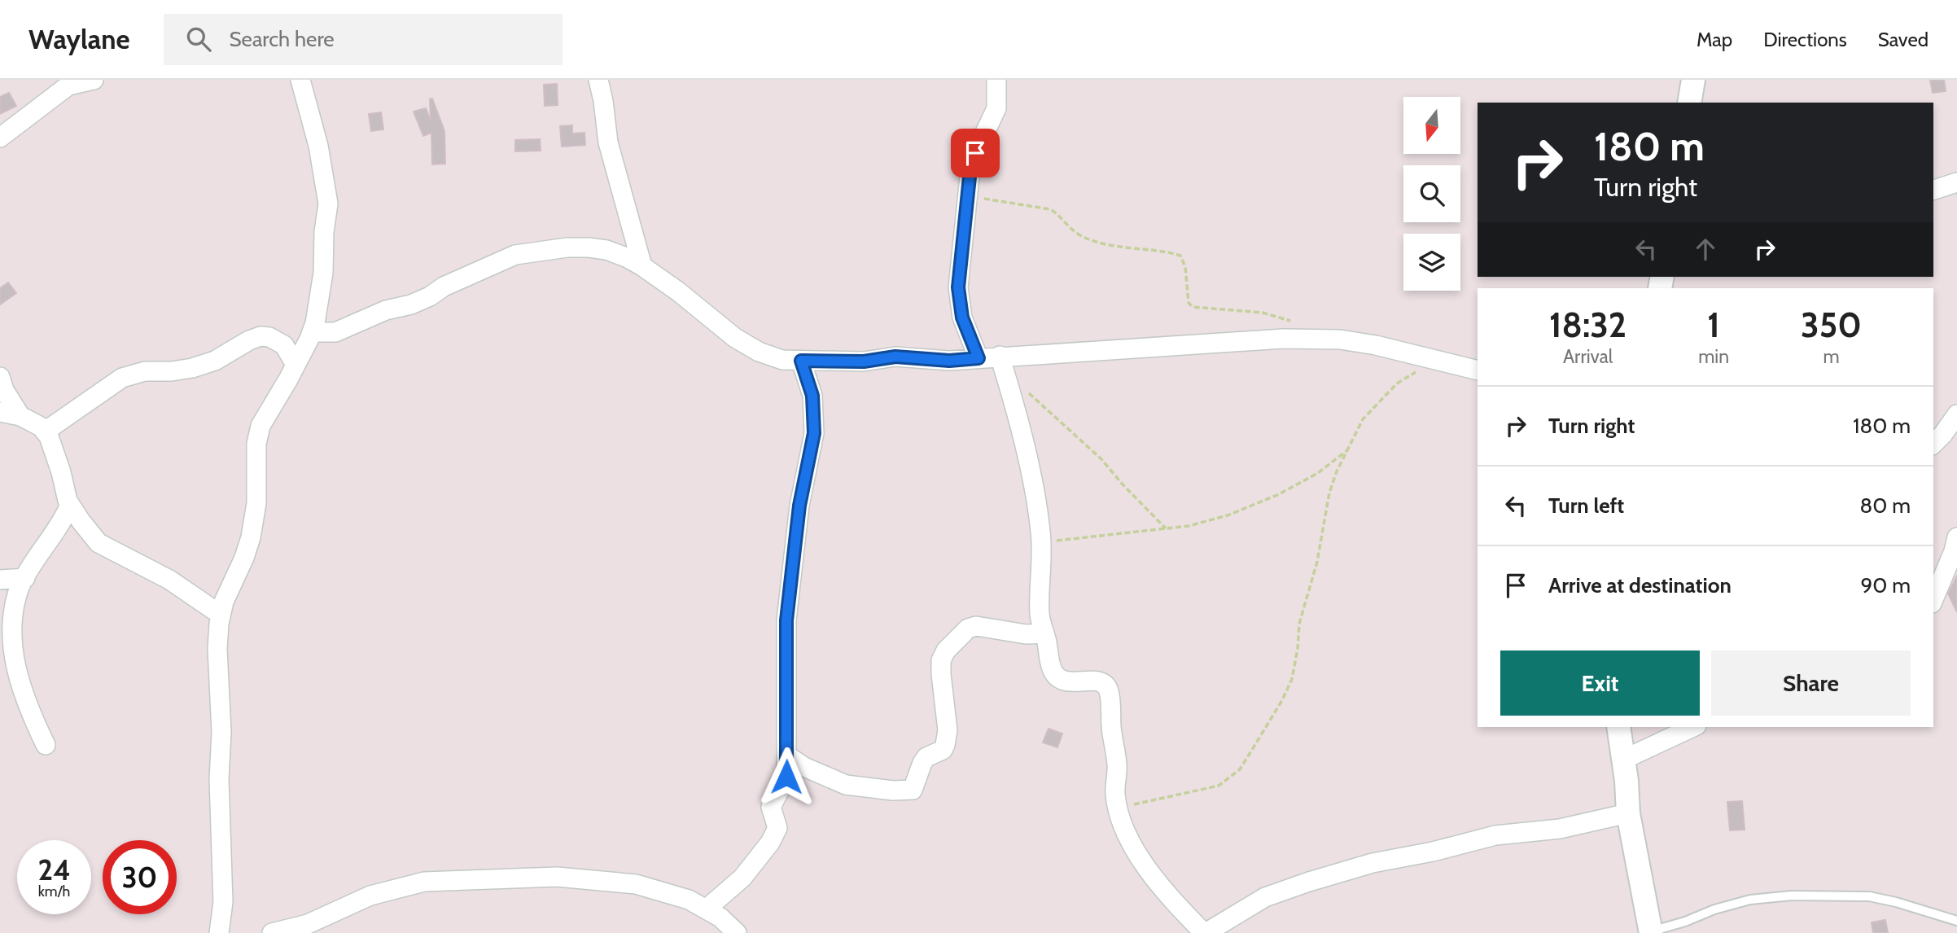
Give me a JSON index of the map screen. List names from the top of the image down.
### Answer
{
  "north": "bottom",
  "page": {
    "header": "Waylane",
    "search": "Search here",
    "nav": ["Map", "Directions", "Saved"],
    "turn": ["180 m", "Turn right"],
    "eta": [
      "18:32",
      "Arrival",
      "1",
      "min",
      "350",
      "m"
    ],
    "list": [
      {
        "name": "Turn right",
        "value": "180 m"
      },
      {
        "name": "Turn left",
        "value": "80 m"
      },
      {
        "name": "Arrive at destination",
        "value": "90 m"
      }
    ],
    "buttons": ["Exit", "Share"],
    "speed": "24 km/h",
    "limit": "30"
  }
}
